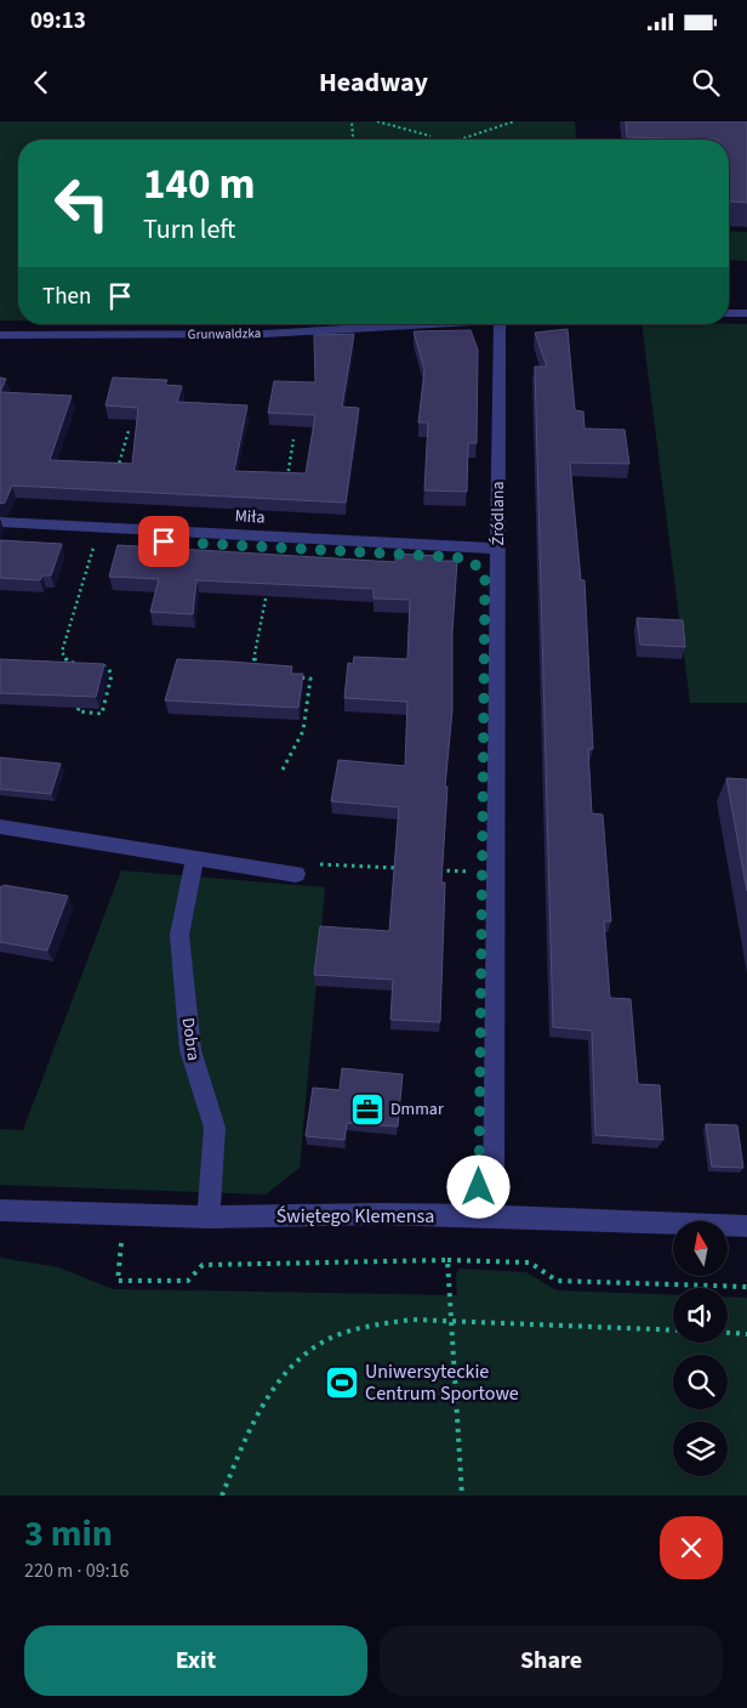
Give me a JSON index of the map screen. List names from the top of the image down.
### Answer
{
  "streets": {
    "street": [
      "Grunwaldzka",
      "Źródlana",
      "Miła",
      "Dobra",
      "Świętego Klemensa"
    ]
  },
  "crossings": [
    ["Źródlana", "Miła"],
    ["Źródlana", "Świętego Klemensa"],
    ["Dobra", "Świętego Klemensa"]
  ],
  "places": {
    "office": ["Dmmar"],
    "sports": ["Uniwersyteckie Centrum Sportowe"]
  },
  "north": "top",
  "page": {
    "status": "09:13",
    "header": "Headway",
    "turn": ["140 m", "Turn left"],
    "then": "Then",
    "heading": ["3 min", "220 m · 09:16"],
    "buttons": ["Exit", "Share"]
  }
}
